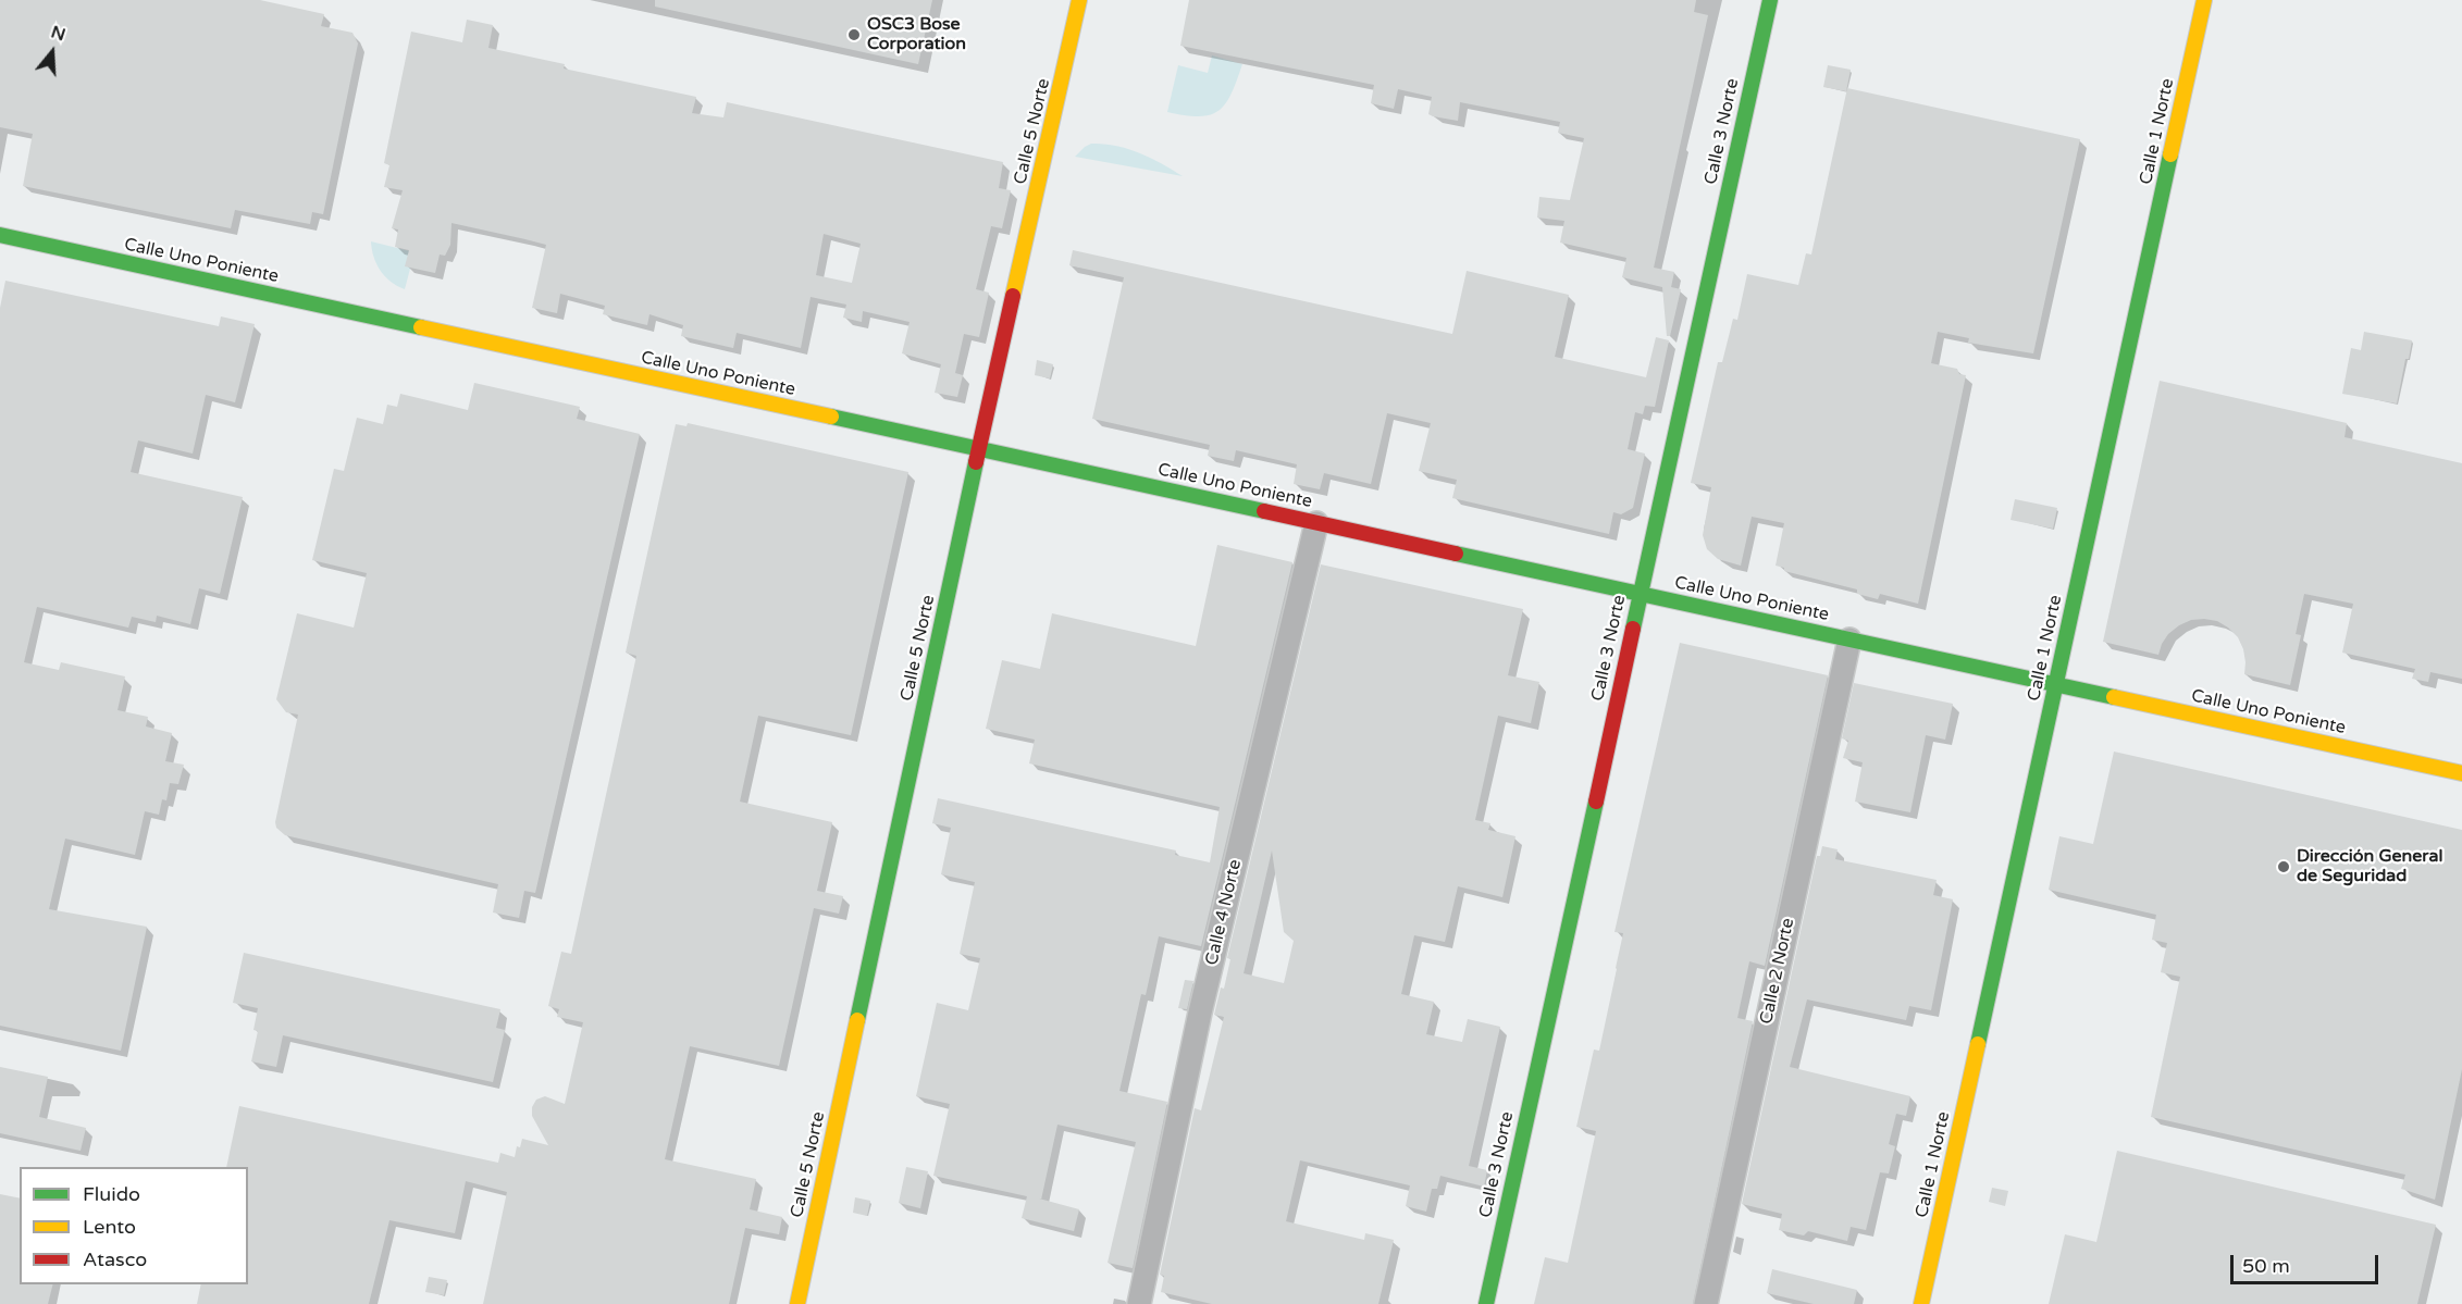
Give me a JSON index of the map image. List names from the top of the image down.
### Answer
{
  "streets": {
    "street": [
      "Calle 5 Norte",
      "Calle 3 Norte",
      "Calle 1 Norte",
      "Calle Uno Poniente",
      "Calle 4 Norte",
      "Calle 2 Norte"
    ]
  },
  "crossings": [
    ["Calle 5 Norte", "Calle Uno Poniente"],
    ["Calle 3 Norte", "Calle Uno Poniente"],
    ["Calle 1 Norte", "Calle Uno Poniente"],
    ["Calle Uno Poniente", "Calle 4 Norte"],
    ["Calle Uno Poniente", "Calle 2 Norte"]
  ],
  "places": ["OSC3 Bose Corporation", "Dirección General de Seguridad"],
  "legend": ["Fluido", "Lento", "Atasco"],
  "scale_bar": "50 m",
  "north": "top"
}
